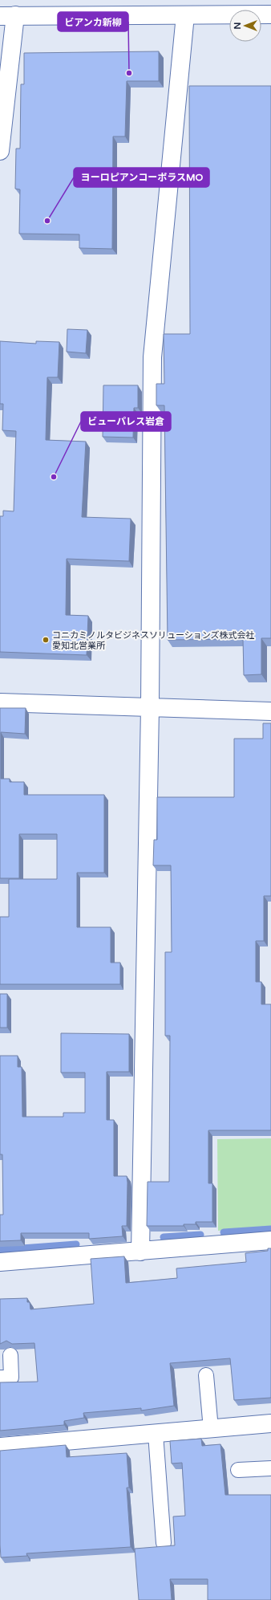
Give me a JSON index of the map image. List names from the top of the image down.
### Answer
{
  "places": [
    "ビアンカ新柳",
    "ヨーロピアンコーポラスMO",
    "ビューパレス岩倉",
    "コニカミノルタビジネスソリューションズ株式会社 愛知北営業所"
  ],
  "north": "left"
}
